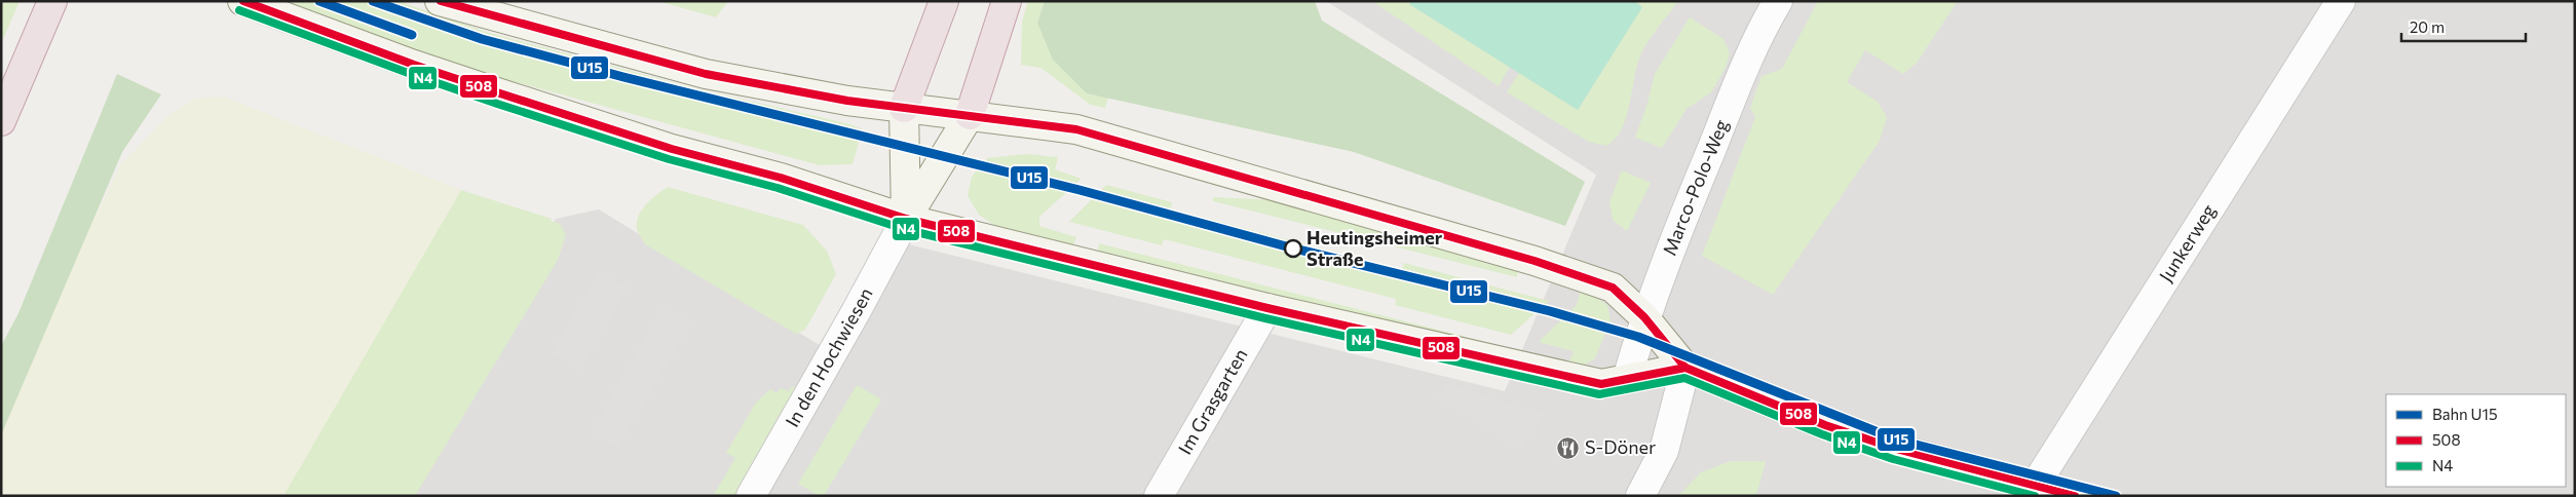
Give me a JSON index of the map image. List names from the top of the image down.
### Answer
{
  "streets": {
    "street": [
      "Marco-Polo-Weg",
      "Junkerweg",
      "In den Hochwiesen",
      "Im Grasgarten"
    ]
  },
  "places": {
    "other": ["Heutingsheimer Straße"],
    "restaurant": ["S-Döner"]
  },
  "lines": ["rail line U15", "transit line 508", "transit line N4"],
  "legend": ["Bahn U15", "508", "N4"],
  "scale_bar": "20 m"
}
